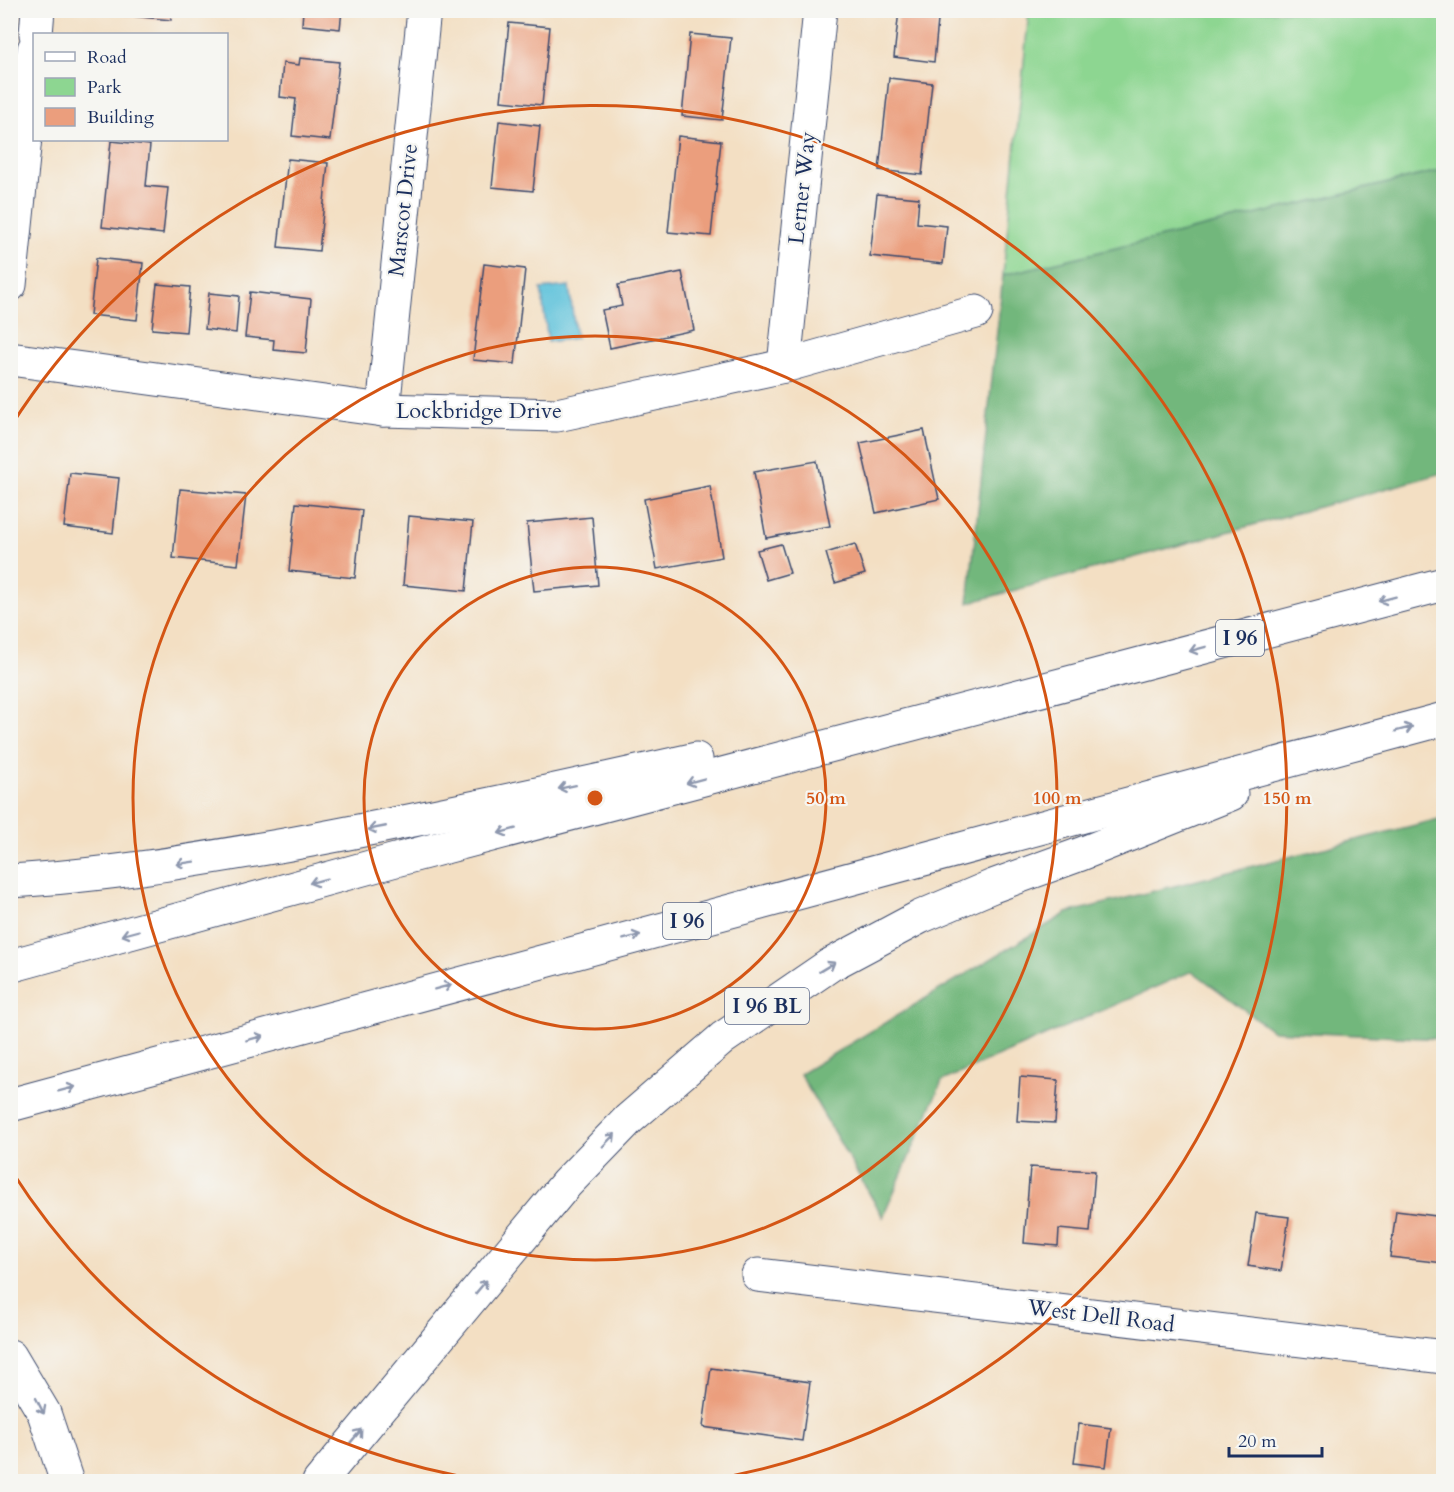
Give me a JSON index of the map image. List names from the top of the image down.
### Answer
{
  "streets": {
    "main road": [
      "Lerner Way",
      "Marscot Drive",
      "Lockbridge Drive",
      "I 96",
      "I 96 BL",
      "West Dell Road"
    ]
  },
  "crossings": [
    ["Lerner Way", "Lockbridge Drive"],
    ["Marscot Drive", "Lockbridge Drive"],
    ["I 96", "I 96 BL"]
  ],
  "legend": ["Road", "Park", "Building"],
  "scale_bar": "20 m",
  "rings": ["50 m", "100 m", "150 m"]
}
